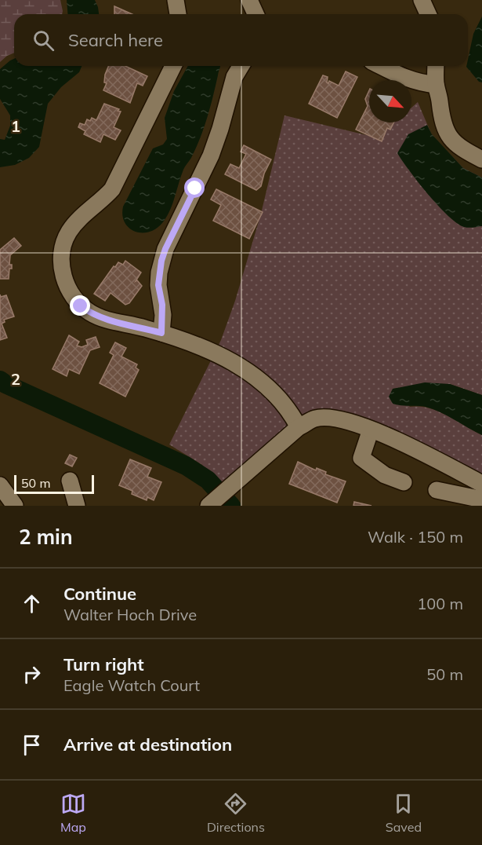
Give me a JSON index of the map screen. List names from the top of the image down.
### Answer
{
  "scale_bar": "50 m",
  "north": "bottom right",
  "page": {
    "search": "Search here",
    "scale": "50 m",
    "heading": ["2 min", "Walk · 150 m"],
    "list": [
      ["Continue", "Walter Hoch Drive", "100 m"],
      ["Turn right", "Eagle Watch Court", "50 m"],
      "Arrive at destination"
    ],
    "nav": ["Map", "Directions", "Saved"]
  },
  "grid": {
    "rows": ["1", "2"]
  }
}
